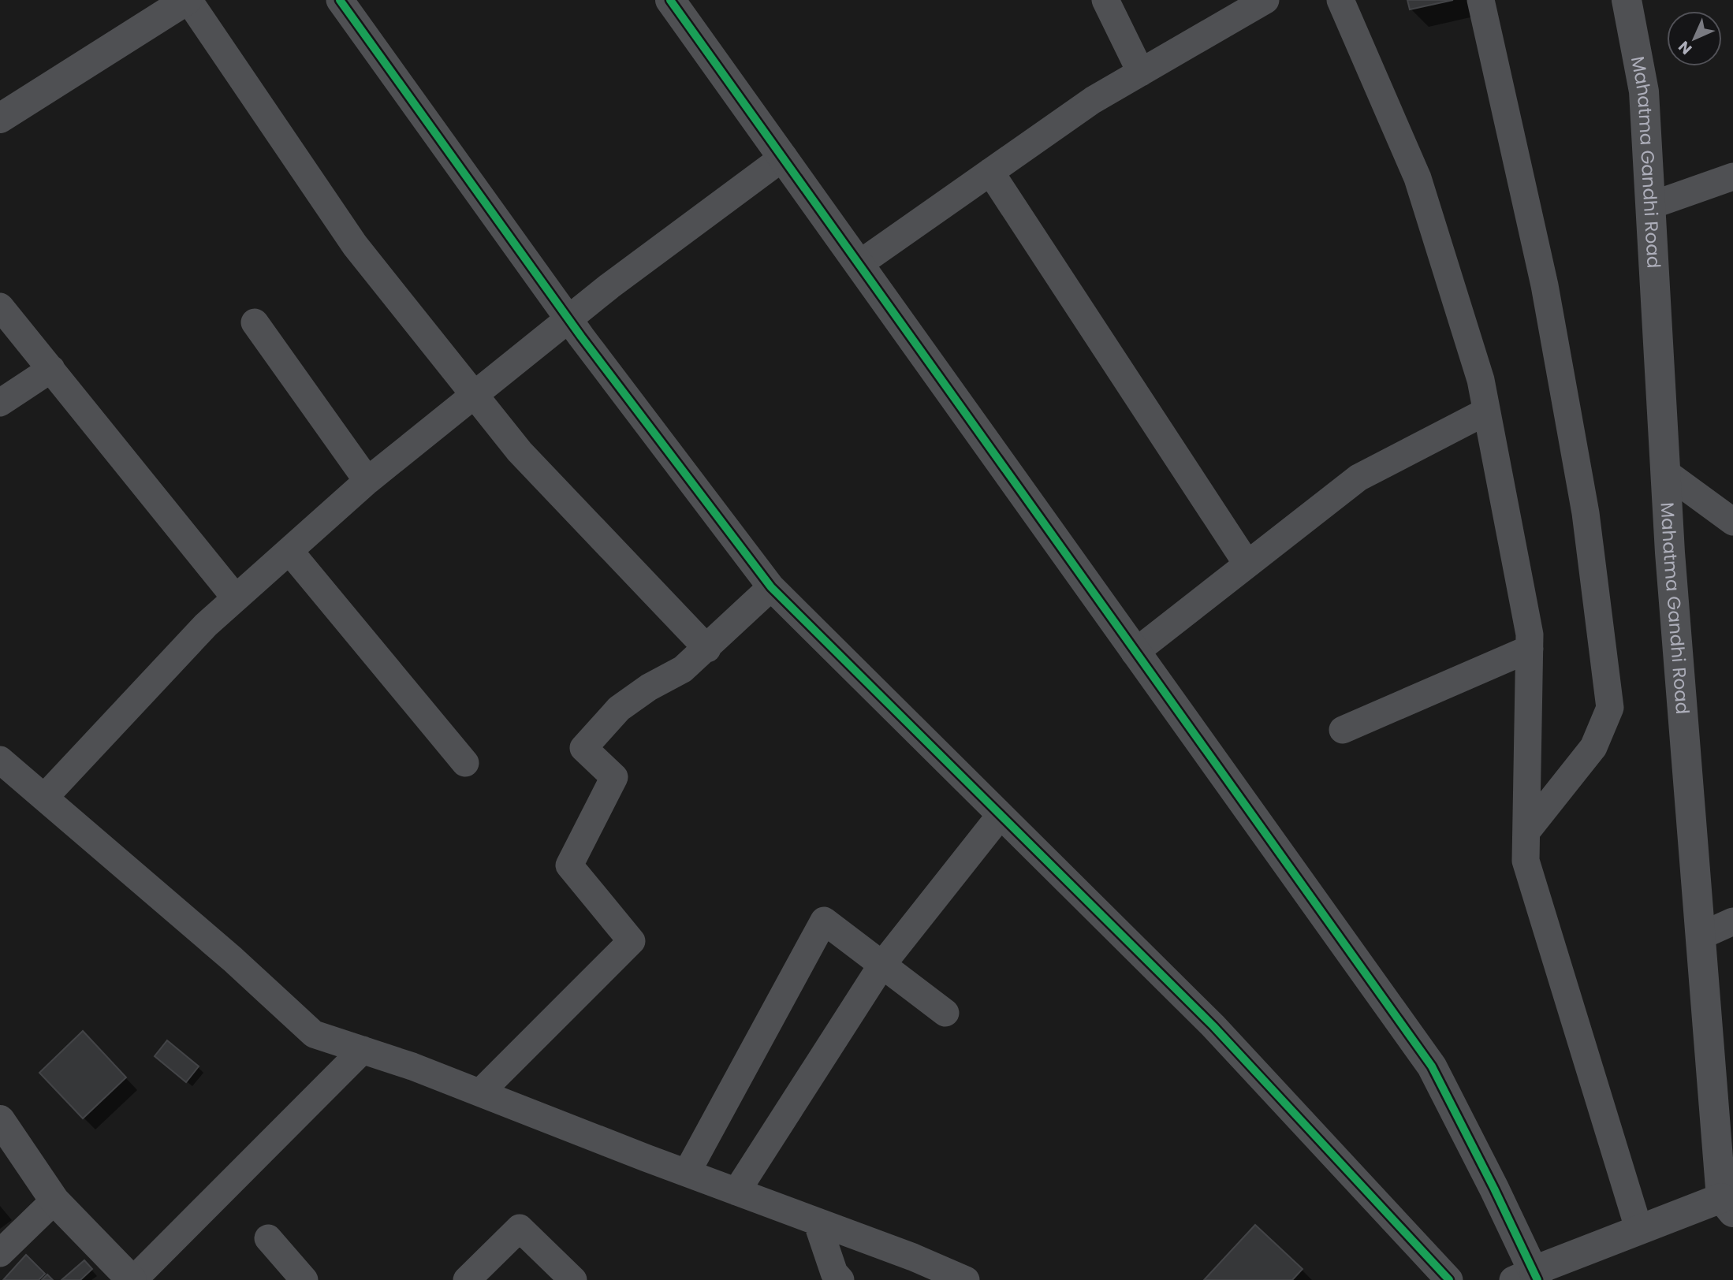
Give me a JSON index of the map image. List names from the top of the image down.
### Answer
{
  "streets": {
    "street": ["Mahatma Gandhi Road"]
  },
  "north": "bottom left"
}
